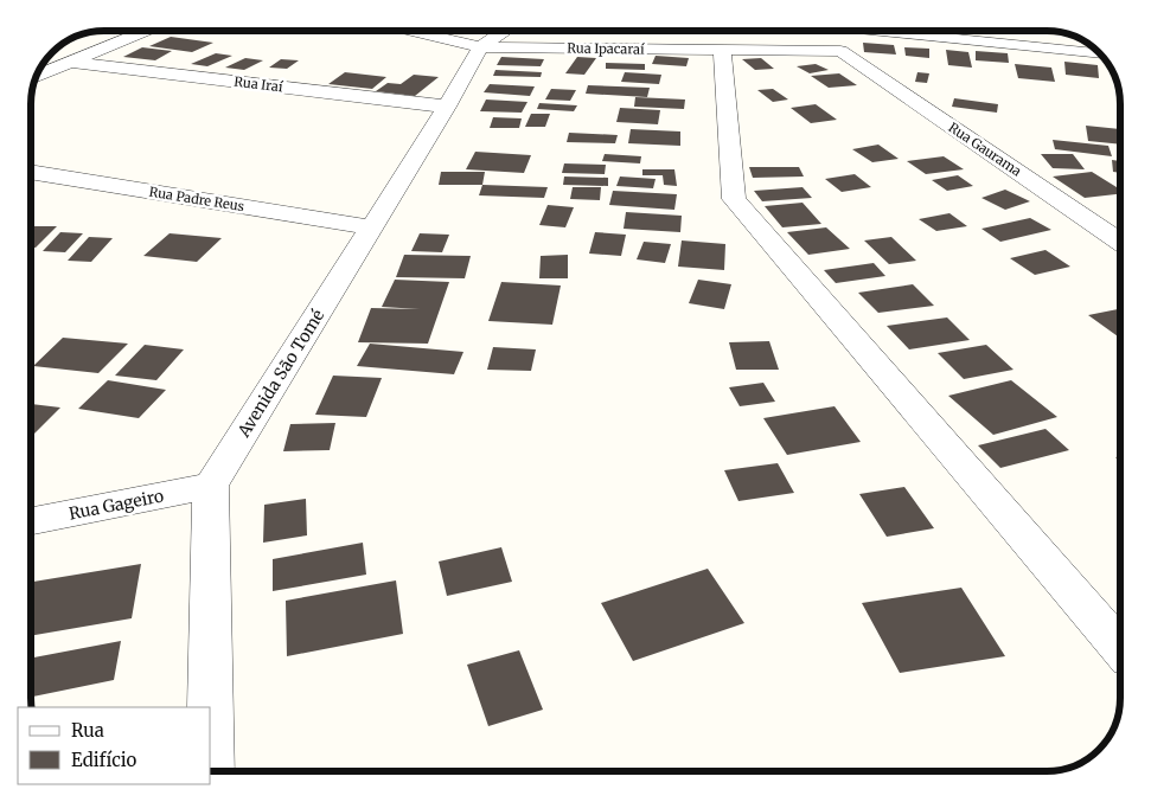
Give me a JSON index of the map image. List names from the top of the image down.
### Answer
{
  "streets": {
    "street": [
      "Rua Ipacaraí",
      "Rua Iraí",
      "Rua Gaurama",
      "Rua Padre Reus",
      "Avenida São Tomé",
      "Rua Gageiro"
    ]
  },
  "crossings": [
    ["Rua Ipacaraí", "Rua Gaurama"],
    ["Rua Ipacaraí", "Avenida São Tomé"],
    ["Rua Iraí", "Avenida São Tomé"],
    ["Rua Padre Reus", "Avenida São Tomé"],
    ["Avenida São Tomé", "Rua Gageiro"]
  ],
  "legend": ["Rua", "Edifício"]
}
